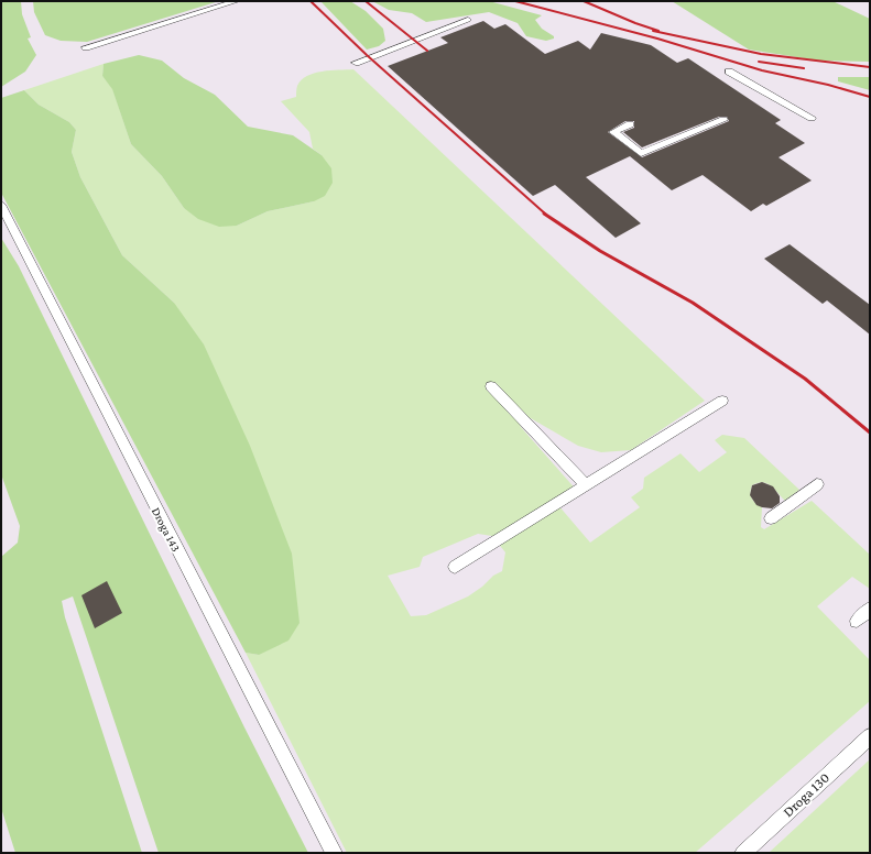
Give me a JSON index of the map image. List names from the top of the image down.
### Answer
{
  "streets": {
    "lane": ["Droga 143", "Droga 130"]
  }
}
